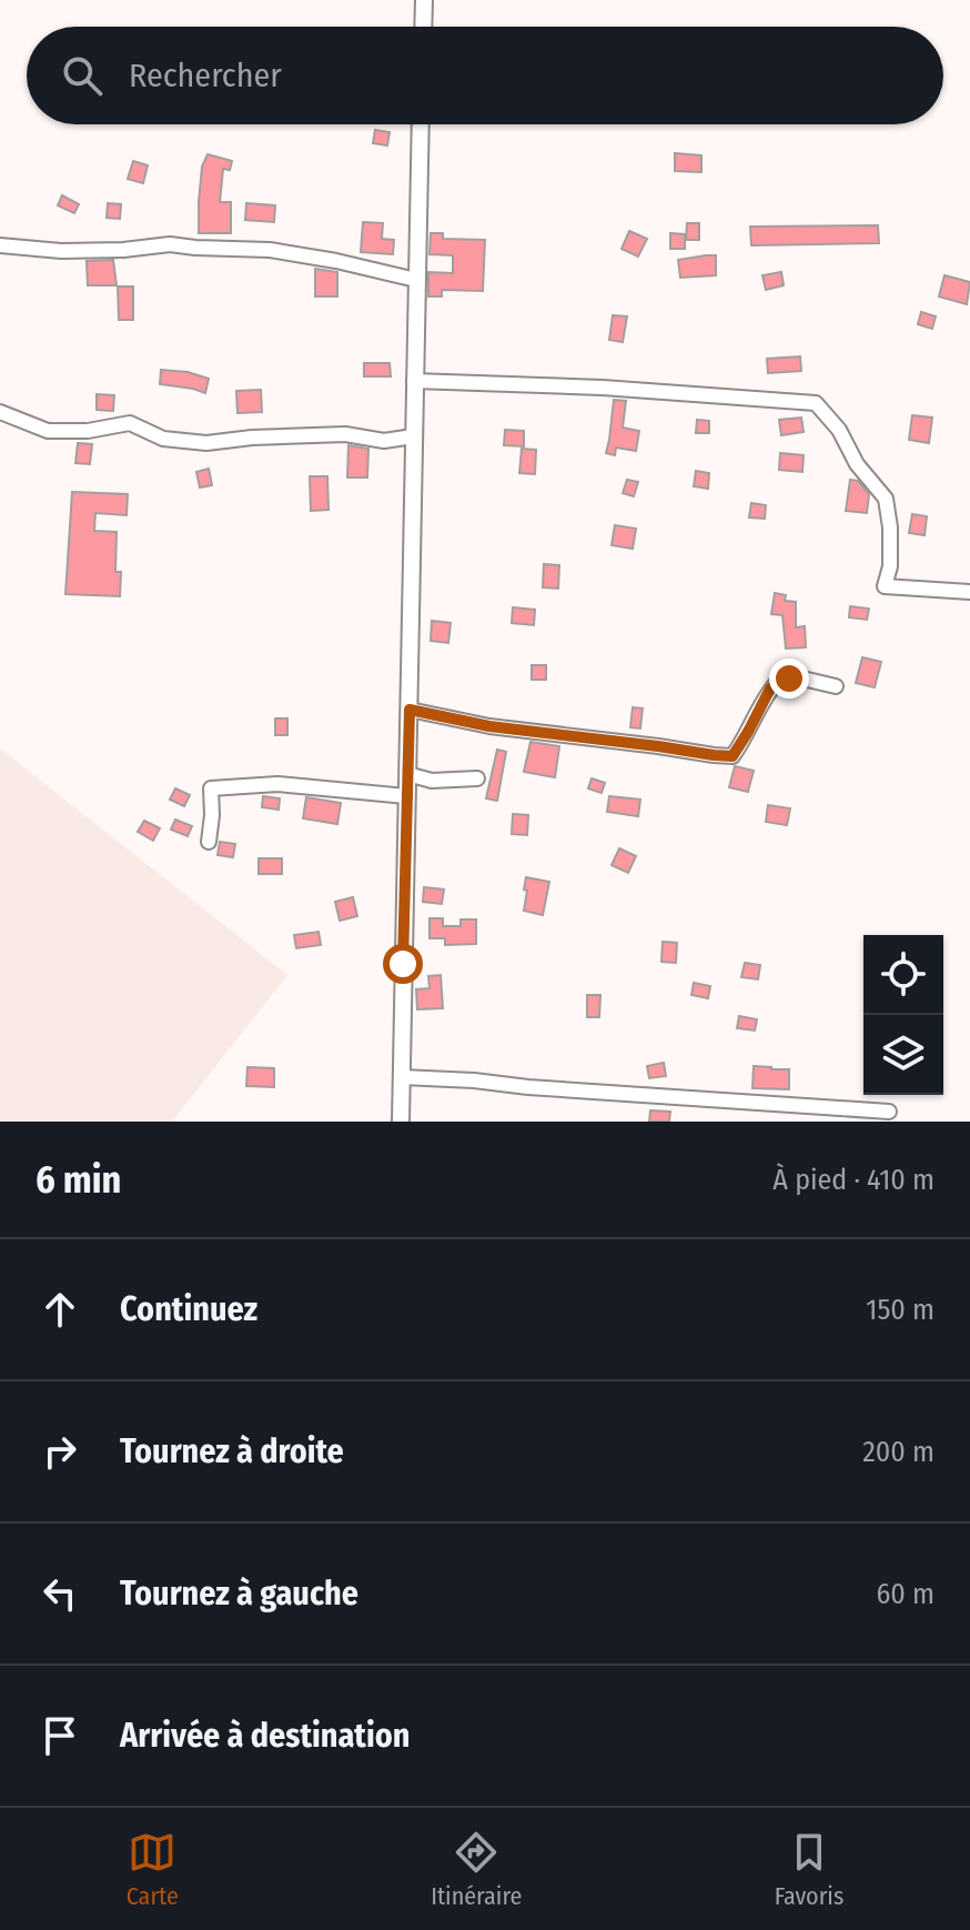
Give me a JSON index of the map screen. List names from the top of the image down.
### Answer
{
  "page": {
    "search": "Rechercher",
    "heading": ["6 min", "À pied · 410 m"],
    "list": [
      ["Continuez", "150 m"],
      ["Tournez à droite", "200 m"],
      ["Tournez à gauche", "60 m"],
      "Arrivée à destination"
    ],
    "nav": ["Carte", "Itinéraire", "Favoris"]
  }
}
